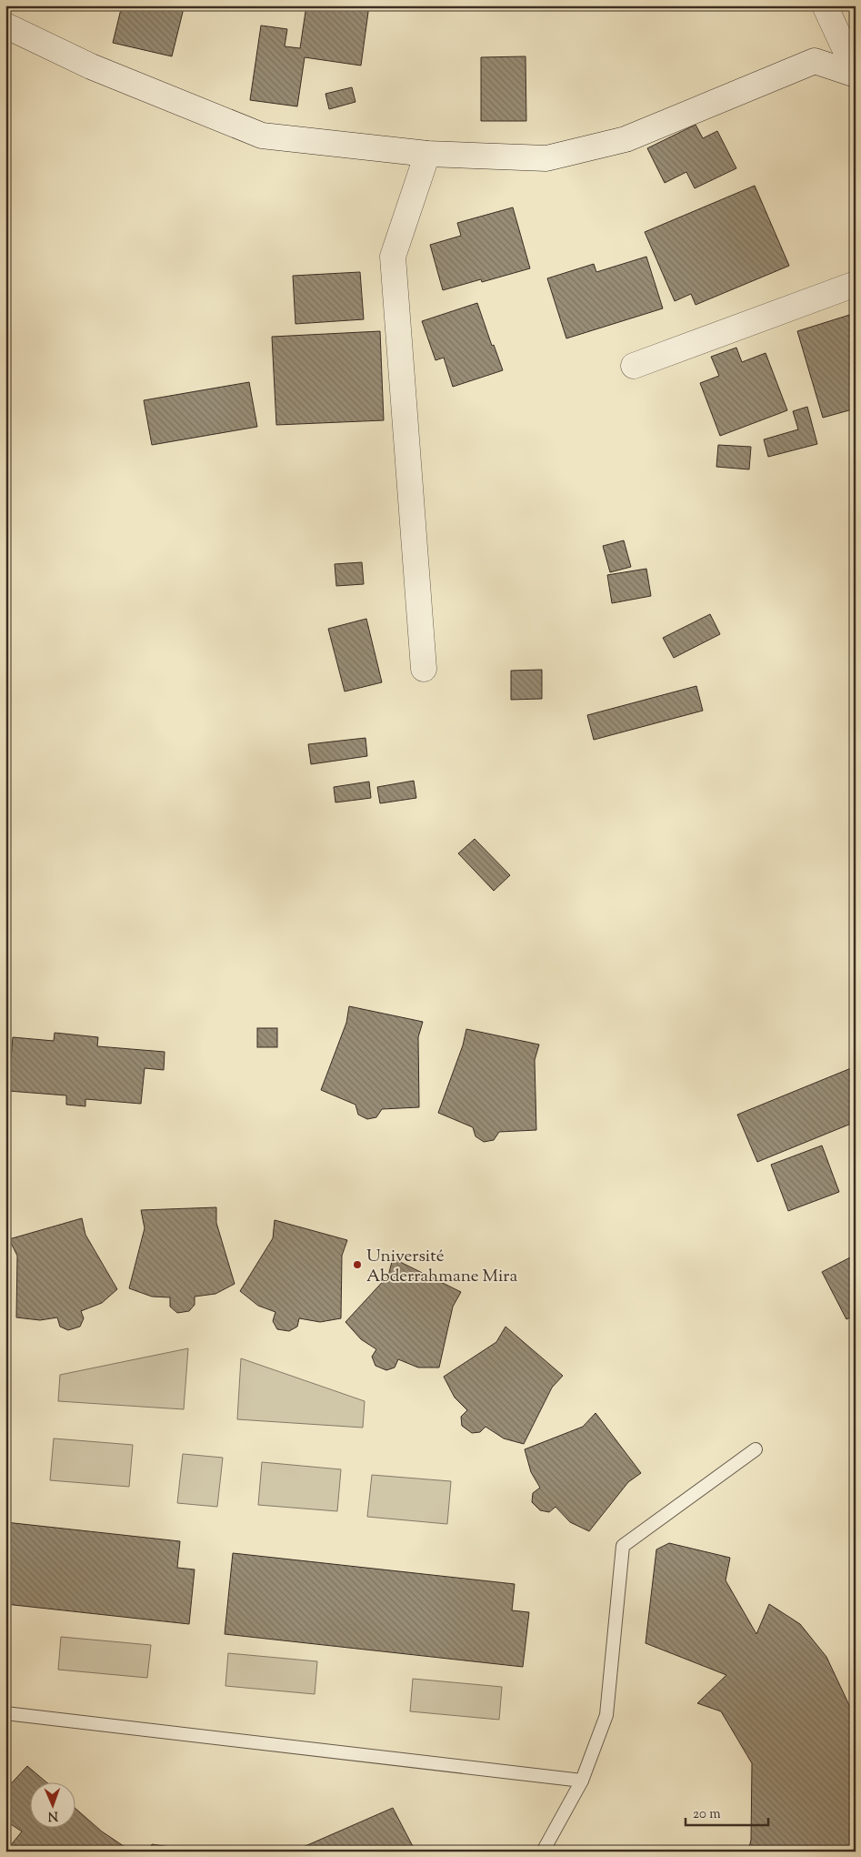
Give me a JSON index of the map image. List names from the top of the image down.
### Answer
{
  "places": ["Université Abderrahmane Mira"],
  "scale_bar": "20 m",
  "north": "bottom"
}
